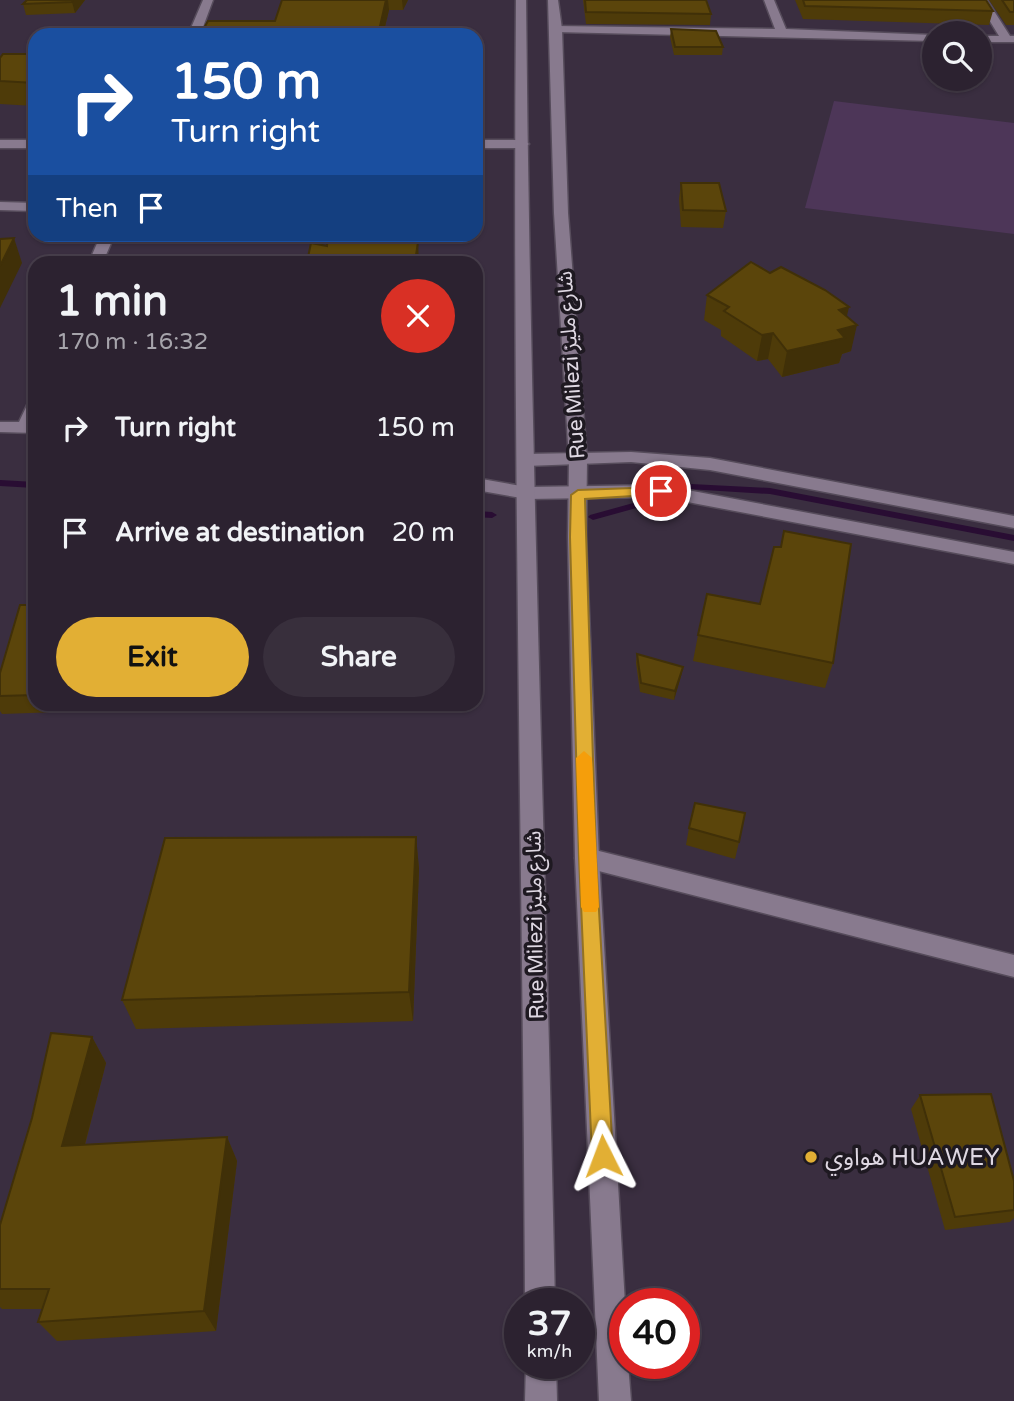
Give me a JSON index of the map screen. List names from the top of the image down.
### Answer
{
  "streets": {
    "street": ["Rue Milezi شارع مليز"]
  },
  "places": ["هواوي HUAWEY"],
  "page": {
    "turn": ["150 m", "Turn right"],
    "then": "Then",
    "heading": ["1 min", "170 m · 16:32"],
    "list": [
      {
        "name": "Turn right",
        "value": "150 m"
      },
      {
        "name": "Arrive at destination",
        "value": "20 m"
      }
    ],
    "buttons": ["Exit", "Share"],
    "speed": "37 km/h",
    "limit": "40"
  }
}
